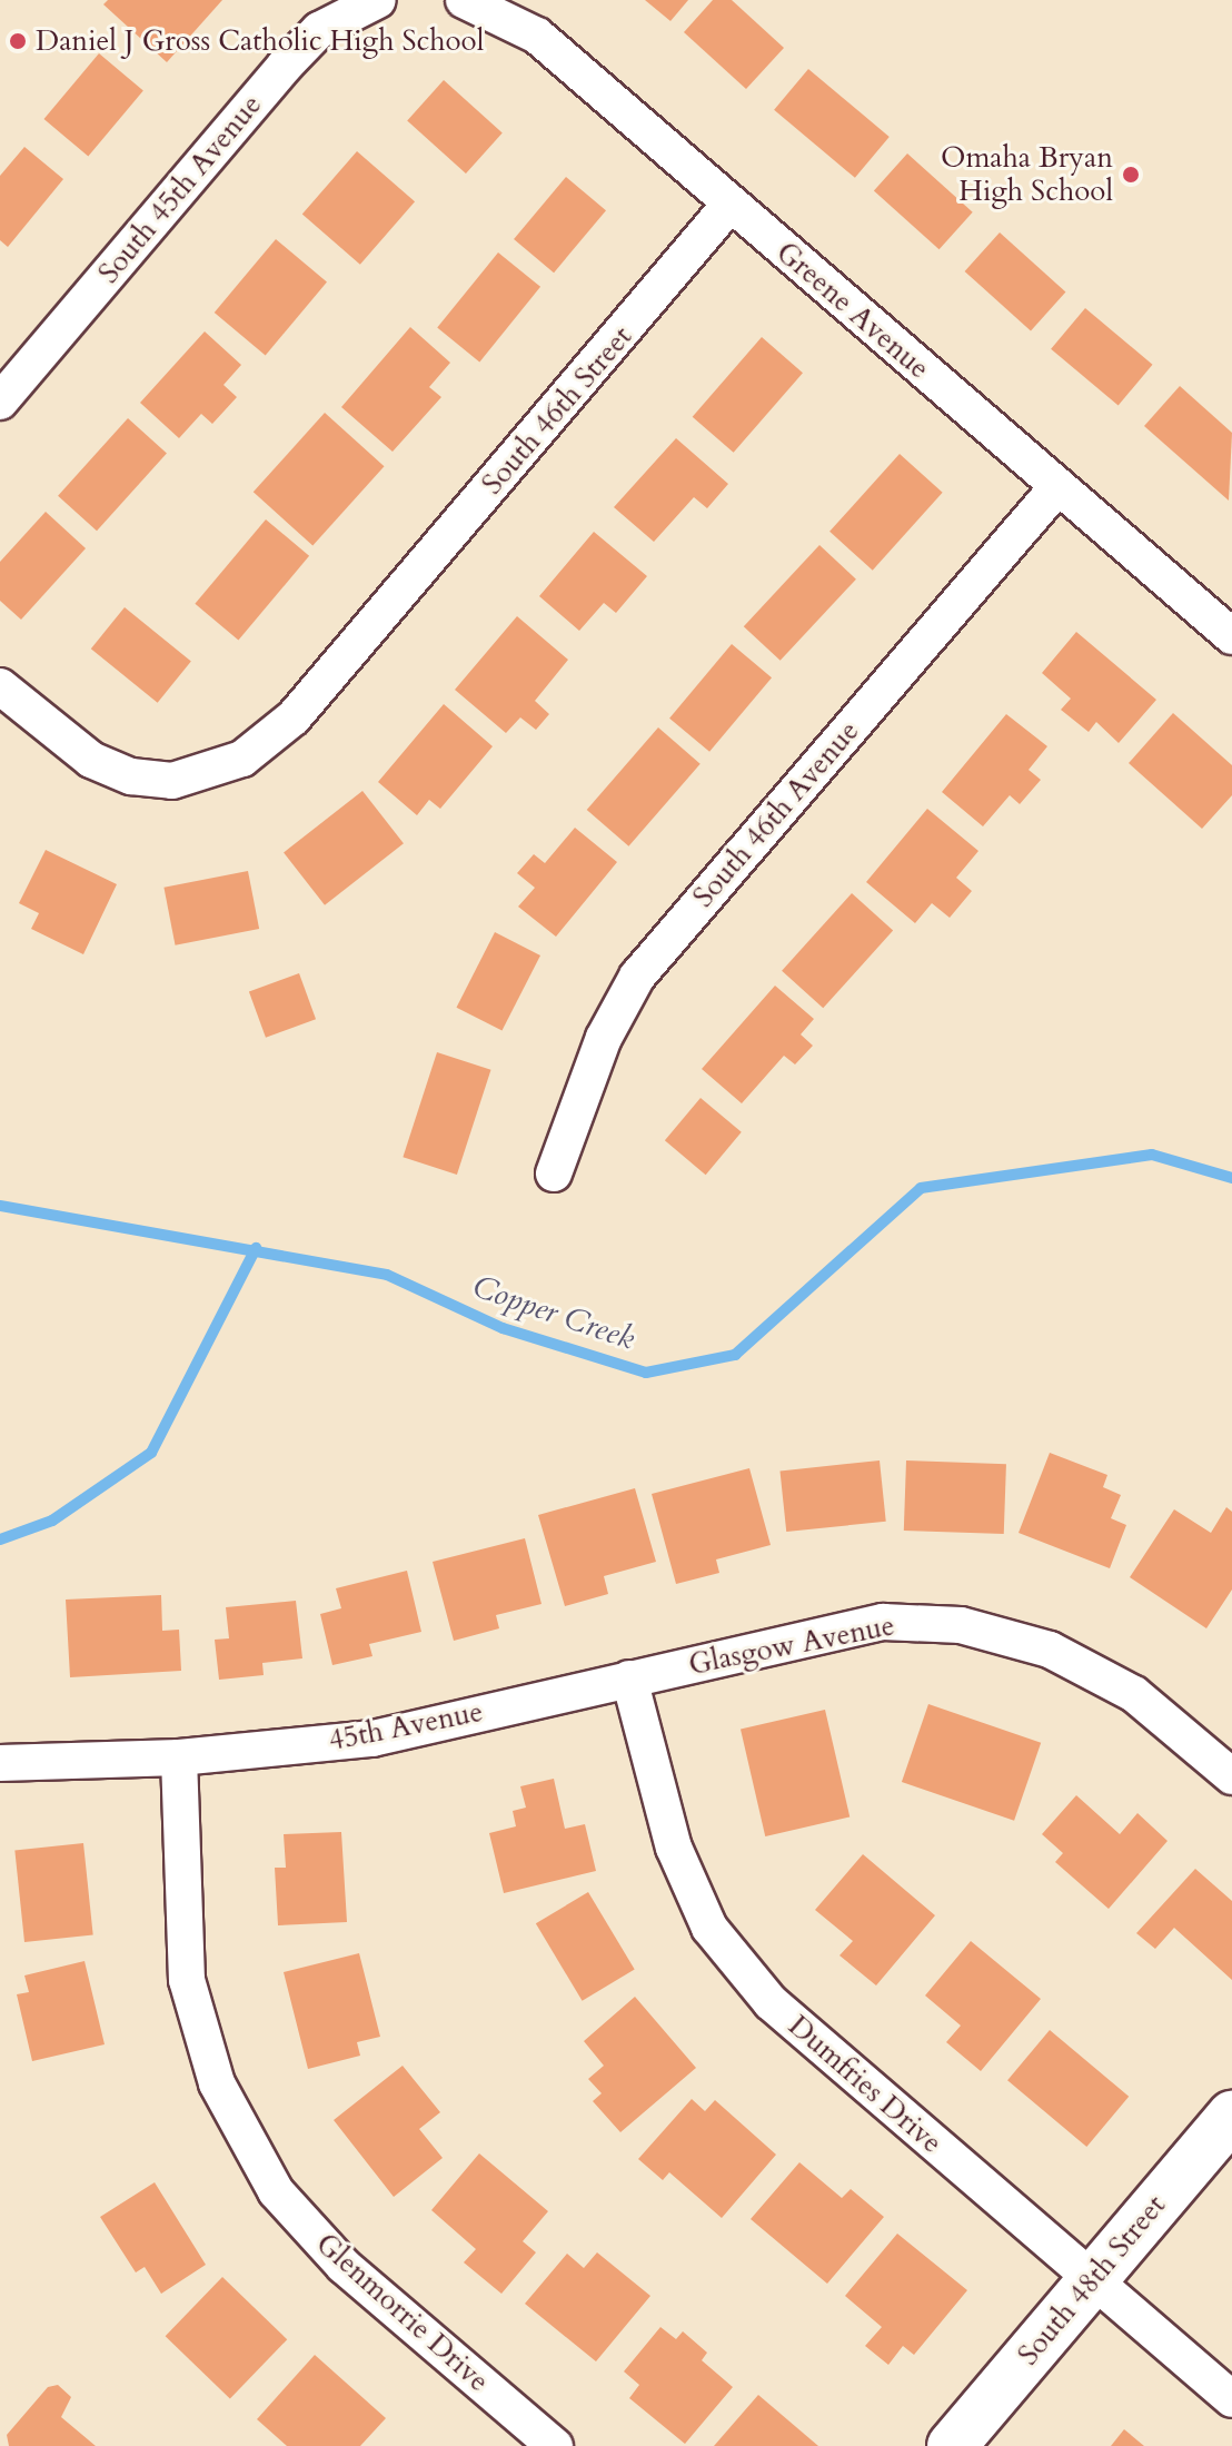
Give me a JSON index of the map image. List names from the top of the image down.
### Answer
{
  "streets": {
    "street": [
      "South 45th Avenue",
      "Greene Avenue",
      "South 46th Street",
      "South 46th Avenue",
      "Glasgow Avenue",
      "45th Avenue",
      "Dumfries Drive",
      "South 48th Street",
      "Glenmorrie Drive"
    ]
  },
  "crossings": [
    ["Greene Avenue", "South 46th Street"],
    ["Greene Avenue", "South 46th Avenue"],
    ["Glasgow Avenue", "45th Avenue"],
    ["Glasgow Avenue", "Dumfries Drive"],
    ["45th Avenue", "Dumfries Drive"],
    ["45th Avenue", "Glenmorrie Drive"],
    ["Dumfries Drive", "South 48th Street"]
  ],
  "water": ["Copper Creek"],
  "places": ["Daniel J Gross Catholic High School", "Omaha Bryan High School"]
}
